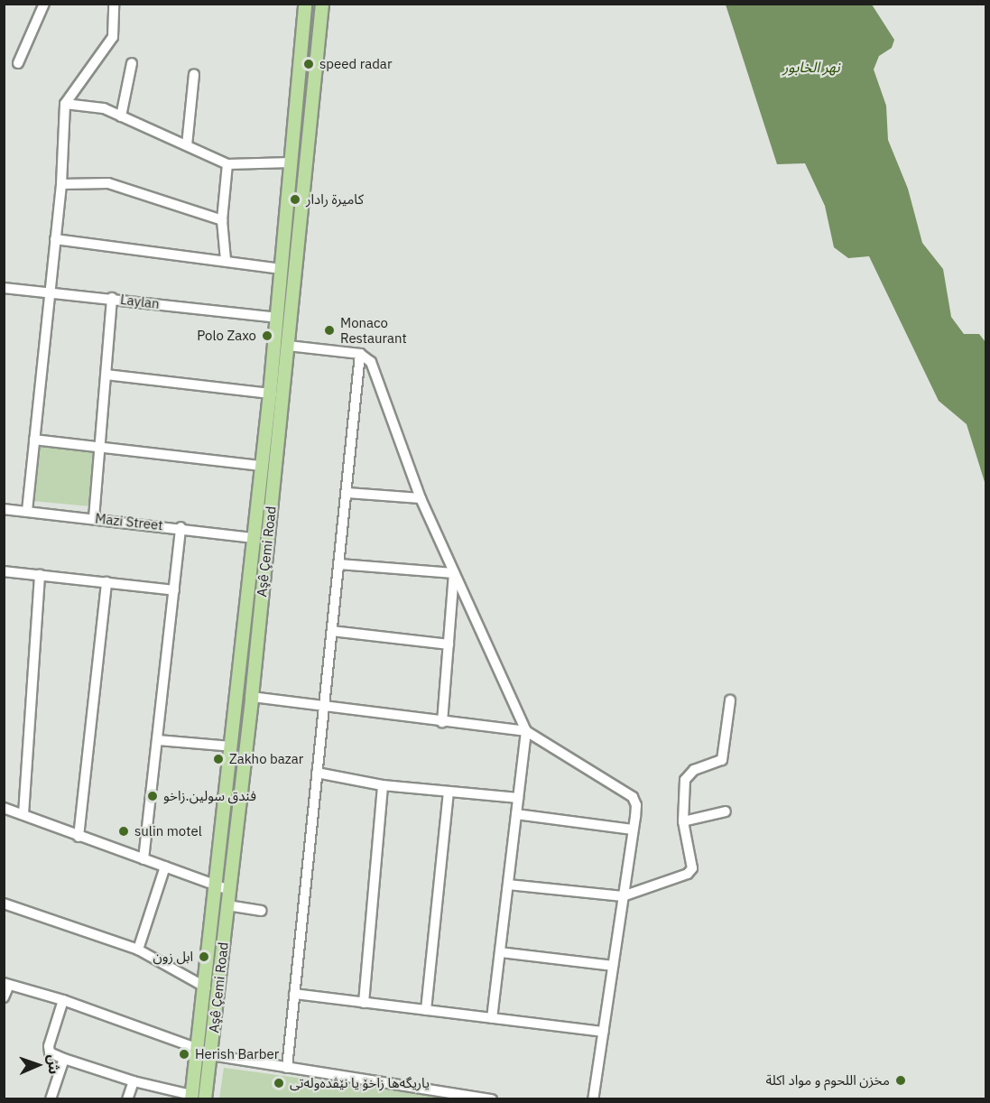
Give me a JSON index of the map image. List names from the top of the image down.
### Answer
{
  "streets": {
    "main road": ["Aşê Çemi Road"],
    "street": ["Laylan", "Mazi Street"]
  },
  "crossings": [
    ["Laylan", "Aşê Çemi Road"],
    ["Mazi Street", "Aşê Çemi Road"]
  ],
  "water": ["نهر الخابور"],
  "places": [
    "speed radar",
    "كاميرة رادار",
    "Monaco Restaurant",
    "Polo Zaxo",
    "Zakho bazar",
    "فندق سولين.زاخو",
    "sulin motel",
    "ابل زون",
    "Herish Barber",
    "مخزن اللحوم و مواد اكلة",
    "یاریگه‌ها زاخۆ یا نێڤده‌وله‌تی"
  ],
  "north": "right"
}
